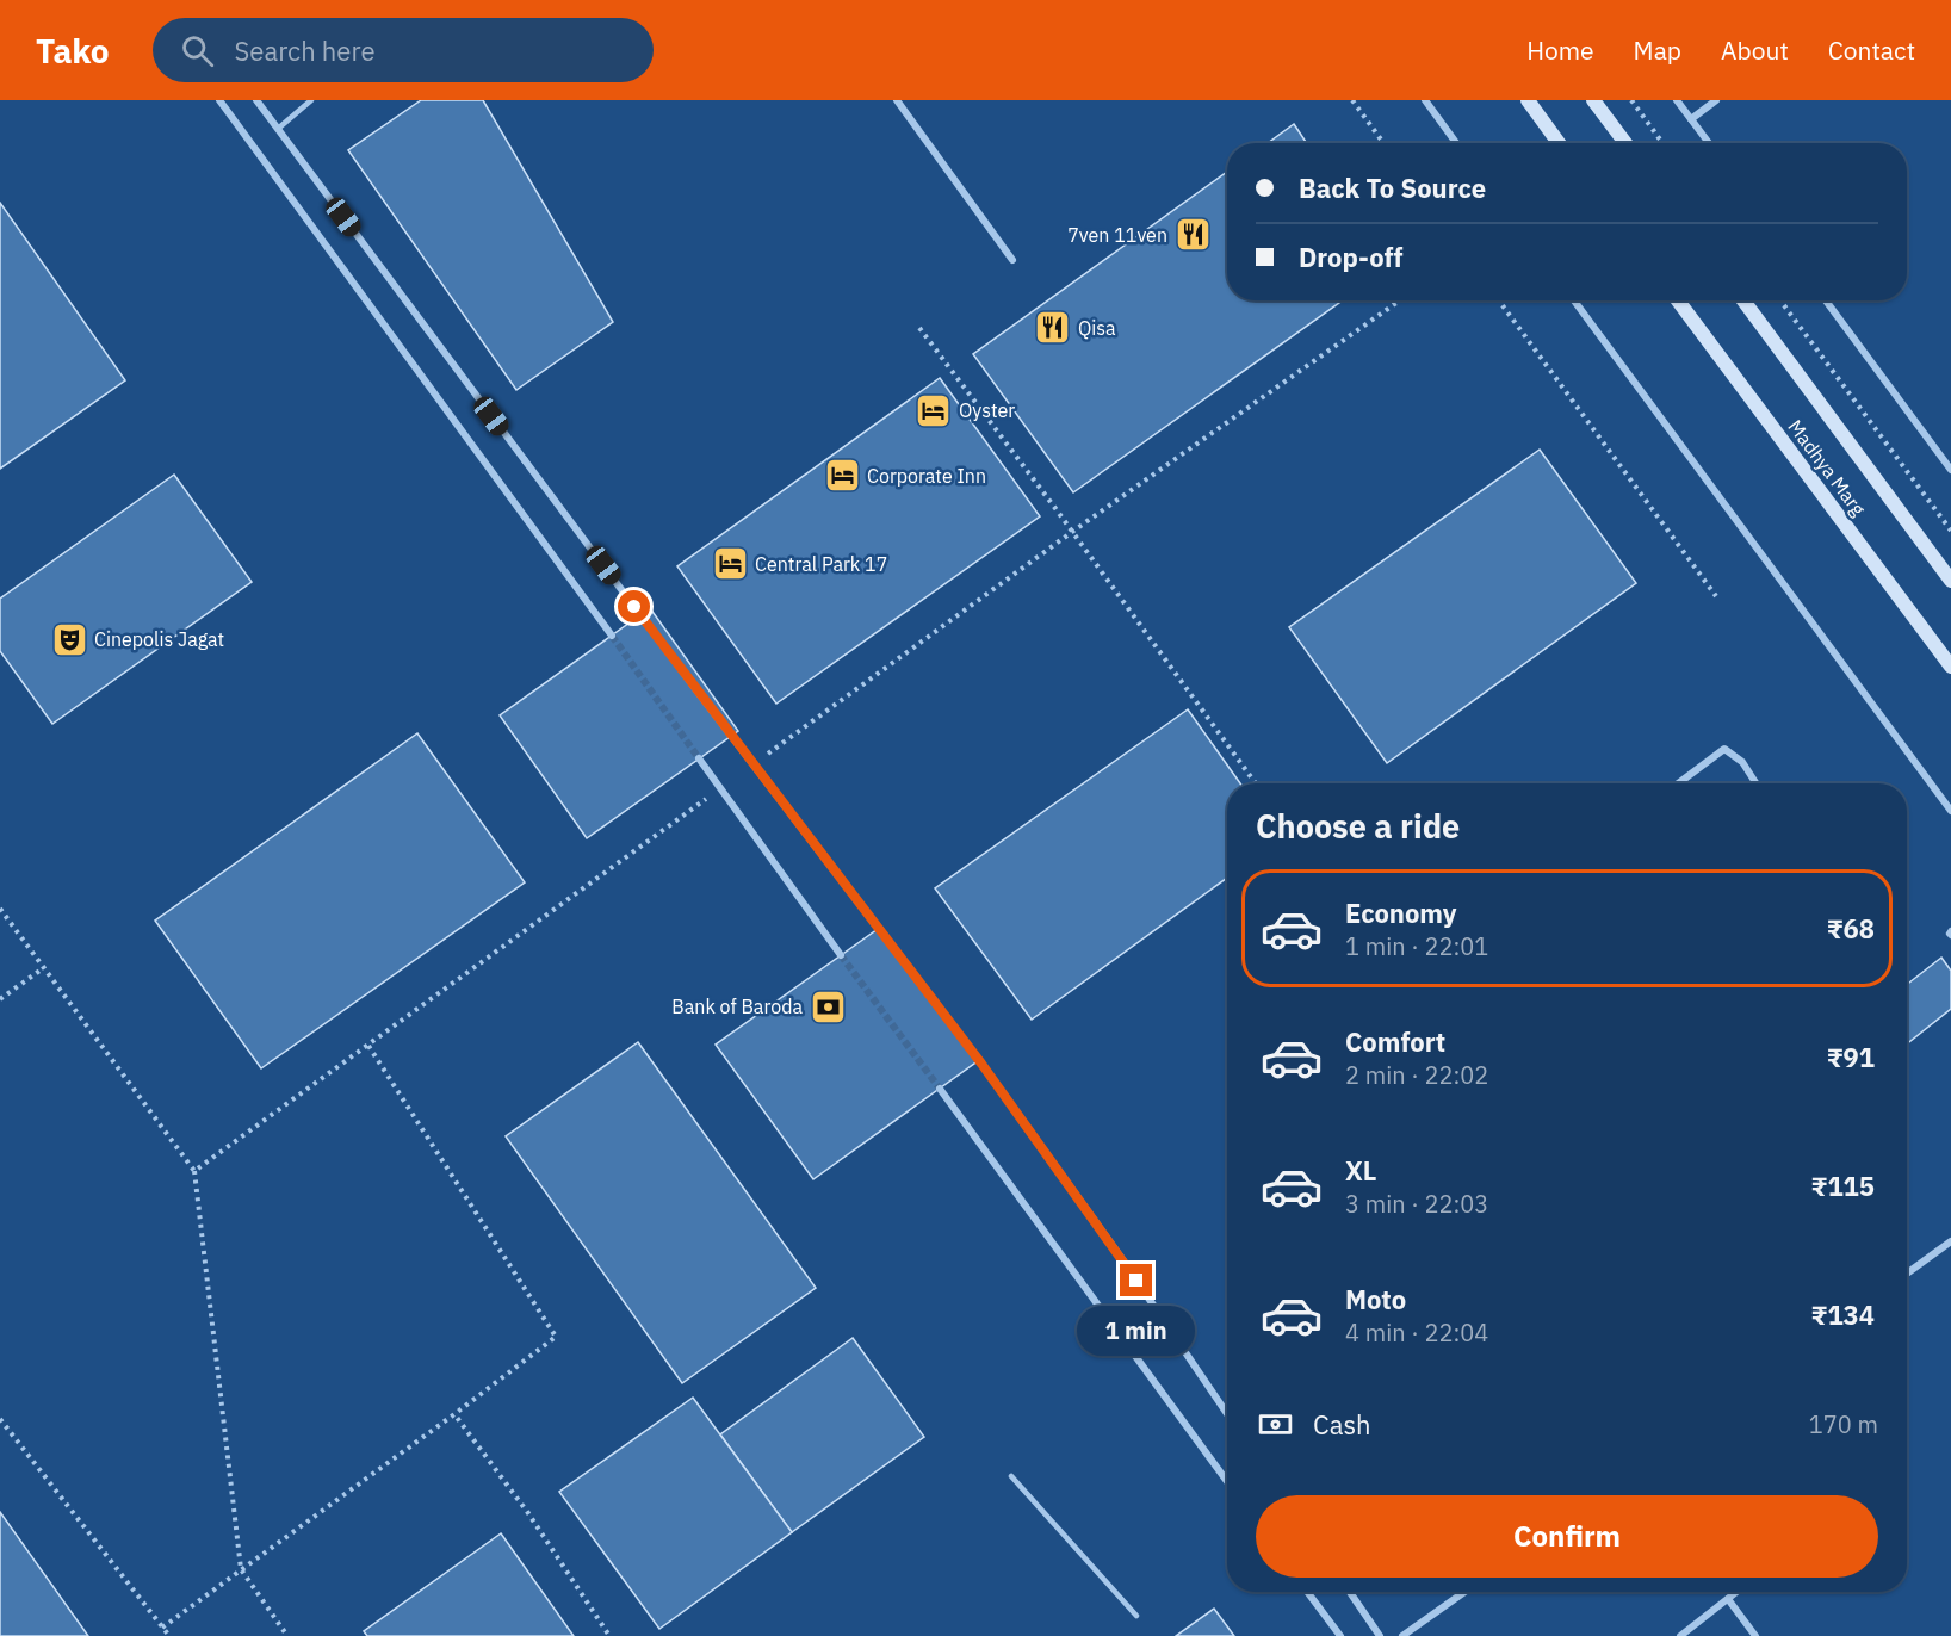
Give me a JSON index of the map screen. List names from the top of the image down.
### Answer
{
  "streets": {
    "main road": ["Madhya Marg"]
  },
  "places": {
    "restaurant": ["7ven 11ven", "Qisa"],
    "hotel": ["Oyster", "Corporate Inn", "Central Park 17"],
    "theatre": ["Cinepolis Jagat"],
    "bank": ["Bank of Baroda"]
  },
  "page": {
    "header": "Tako",
    "search": "Search here",
    "nav": [
      "Home",
      "Map",
      "About",
      "Contact"
    ],
    "banner": ["Back To Source", "Drop-off"],
    "heading": "Choose a ride",
    "list": [
      {
        "name": "Economy",
        "note": "1 min · 22:01",
        "value": "₹68"
      },
      {
        "name": "Comfort",
        "note": "2 min · 22:02",
        "value": "₹91"
      },
      {
        "name": "XL",
        "note": "3 min · 22:03",
        "value": "₹115"
      },
      {
        "name": "Moto",
        "note": "4 min · 22:04",
        "value": "₹134"
      }
    ],
    "bubble": "1 min",
    "pay": ["Cash", "170 m"],
    "buttons": "Confirm"
  }
}
